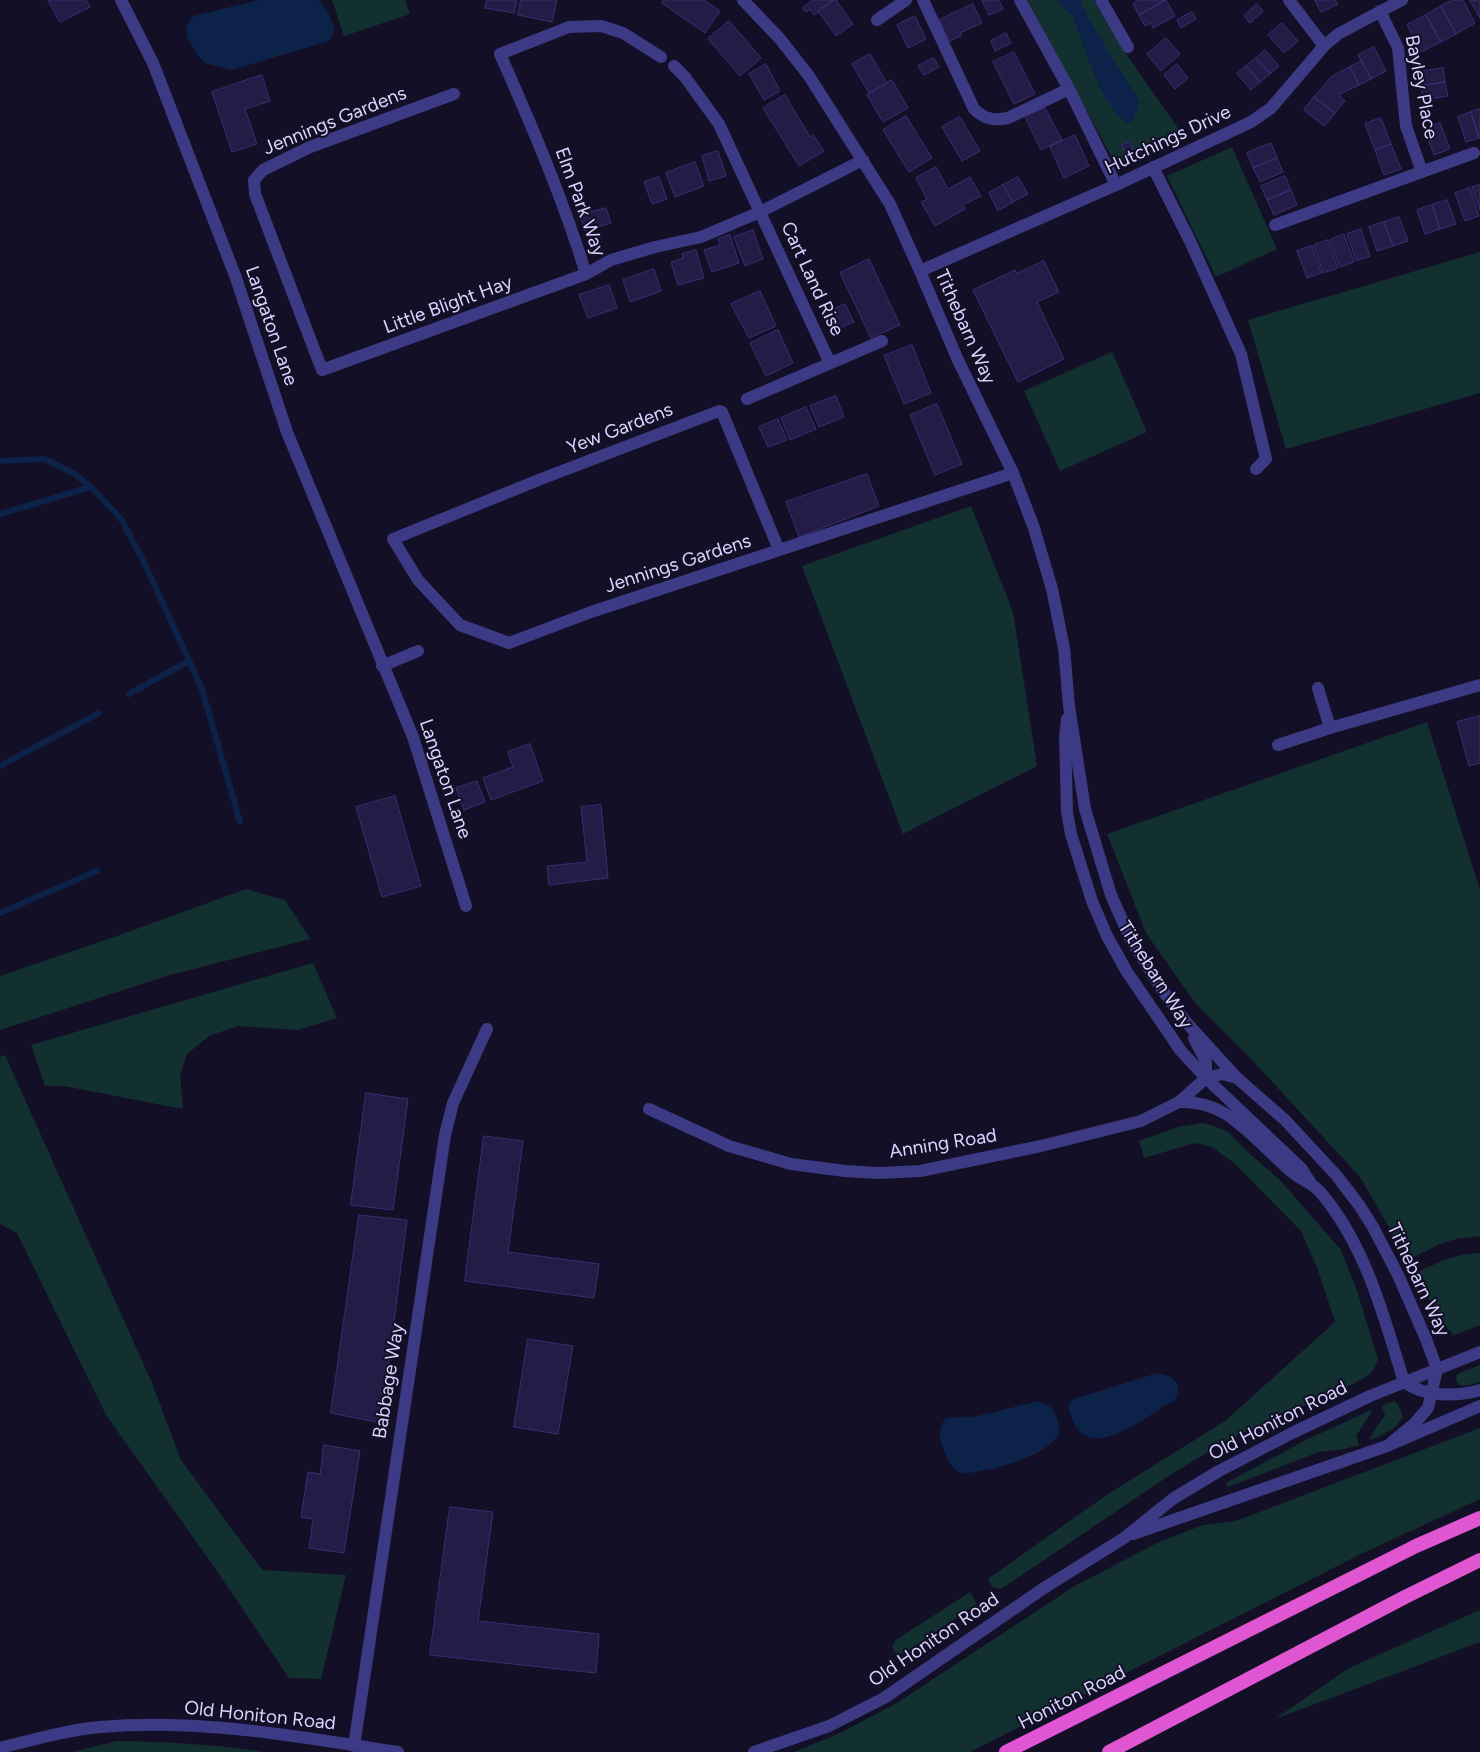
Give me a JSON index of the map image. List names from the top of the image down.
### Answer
{
  "streets": {
    "highway": ["Honiton Road"],
    "street": [
      "Bayley Place",
      "Jennings Gardens",
      "Hutchings Drive",
      "Elm Park Way",
      "Cart Land Rise",
      "Little Blight Hay",
      "Langaton Lane",
      "Tithebarn Way",
      "Yew Gardens",
      "Anning Road",
      "Babbage Way",
      "Old Honiton Road"
    ]
  },
  "crossings": [
    ["Bayley Place", "Hutchings Drive"],
    ["Jennings Gardens", "Little Blight Hay"],
    ["Jennings Gardens", "Tithebarn Way"],
    ["Jennings Gardens", "Yew Gardens"],
    ["Hutchings Drive", "Tithebarn Way"],
    ["Elm Park Way", "Cart Land Rise"],
    ["Elm Park Way", "Little Blight Hay"],
    ["Elm Park Way", "Tithebarn Way"],
    ["Tithebarn Way", "Anning Road"],
    ["Tithebarn Way", "Old Honiton Road"],
    ["Babbage Way", "Old Honiton Road"]
  ]
}
